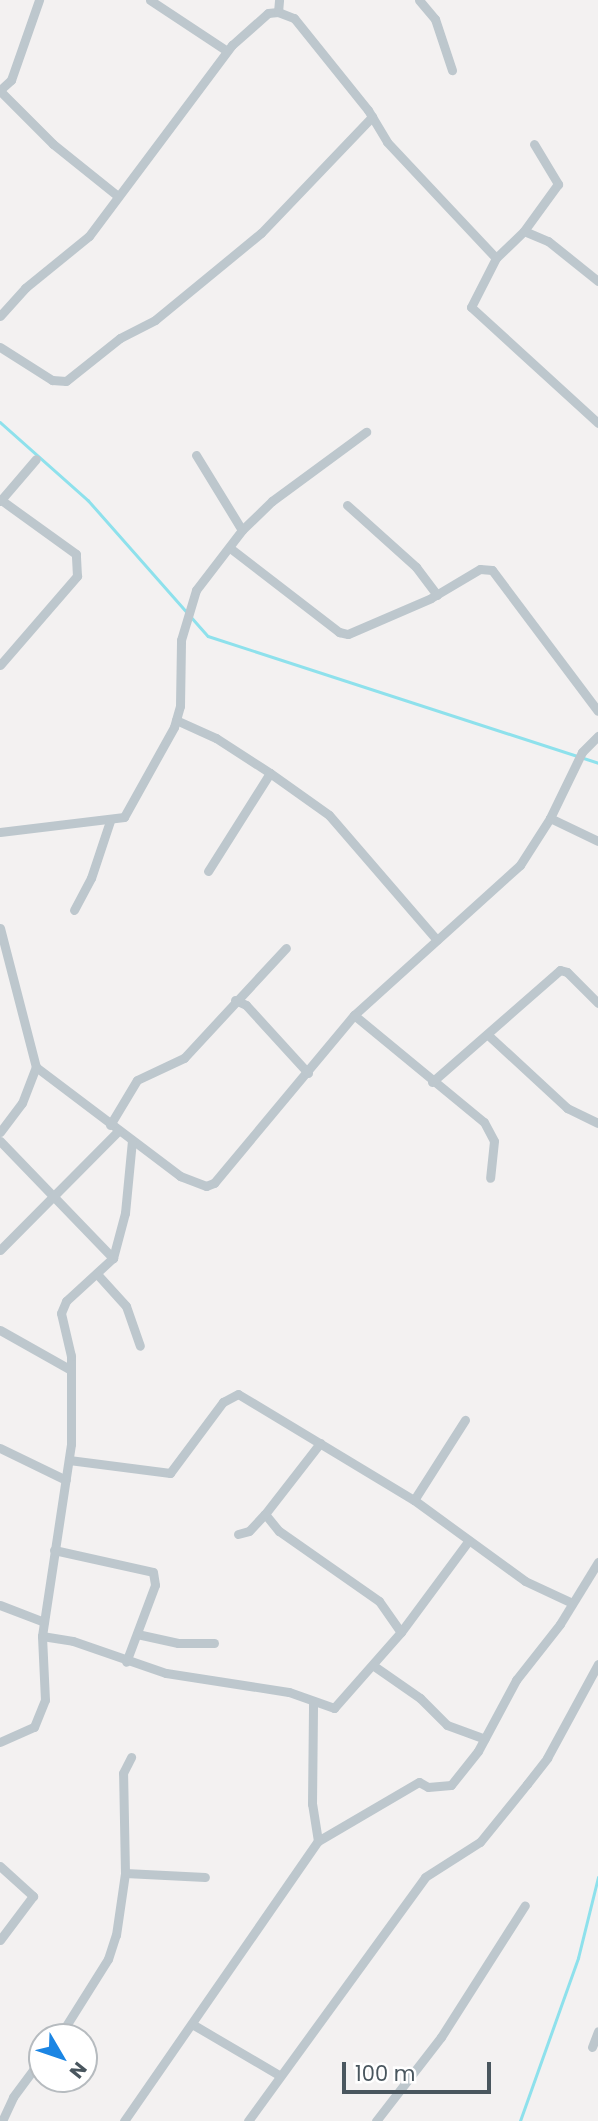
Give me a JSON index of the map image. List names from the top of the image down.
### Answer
{
  "scale_bar": "100 m",
  "north": "bottom right"
}
